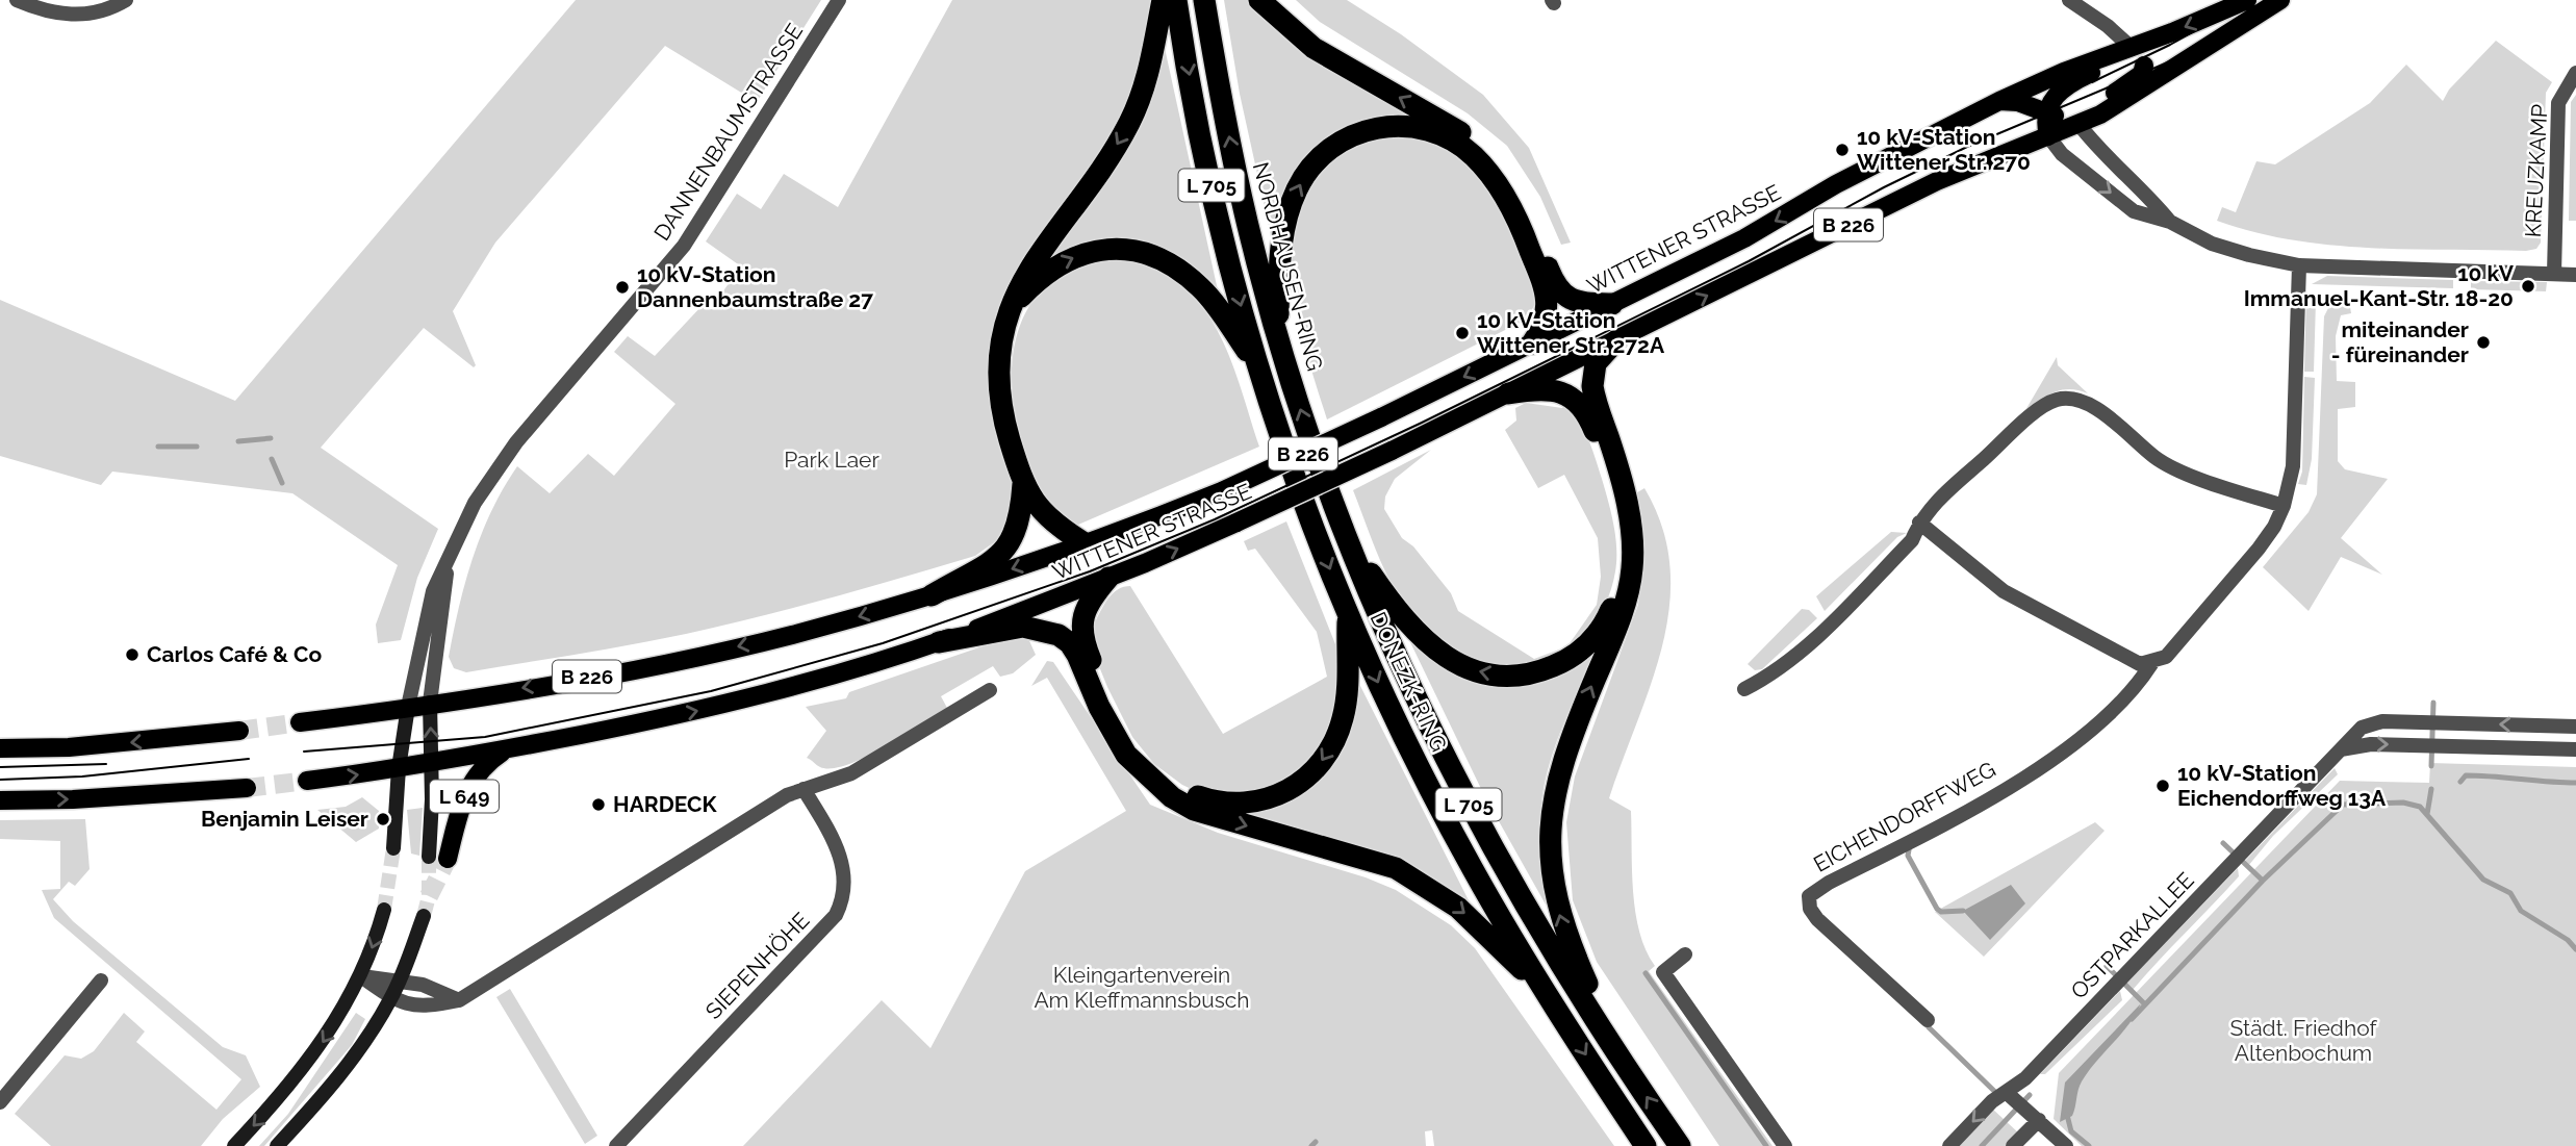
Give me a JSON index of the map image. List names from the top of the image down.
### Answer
{
  "streets": {
    "highway": ["L 705", "NORDHAUSEN-RING", "DONEZK-RING"],
    "main road": ["B 226", "WITTENER STRASSE", "L 649"],
    "street": [
      "DANNENBAUMSTRASSE",
      "KREUZKAMP",
      "EICHENDORFFWEG",
      "OSTPARKALLEE",
      "SIEPENHÖHE"
    ]
  },
  "crossings": [
    ["DANNENBAUMSTRASSE", "WITTENER STRASSE"],
    ["DANNENBAUMSTRASSE", "L 649"],
    ["L 705", "DONEZK-RING"],
    ["WITTENER STRASSE", "L 649"],
    ["NORDHAUSEN-RING", "DONEZK-RING"]
  ],
  "parks": ["Park Laer", "Kleingartenverein Am Kleffmannsbusch", "Städt. Friedhof Altenbochum"],
  "places": [
    "10 kV-Station Wittener Str. 270",
    "10 kV Immanuel-Kant-Str. 18-20",
    "10 kV-Station Dannenbaumstraße 27",
    "10 kV-Station Wittener Str. 272A",
    "miteinander - füreinander",
    "Carlos Café & Co",
    "10 kV-Station Eichendorffweg 13A",
    "HARDECK",
    "Benjamin Leiser"
  ]
}
